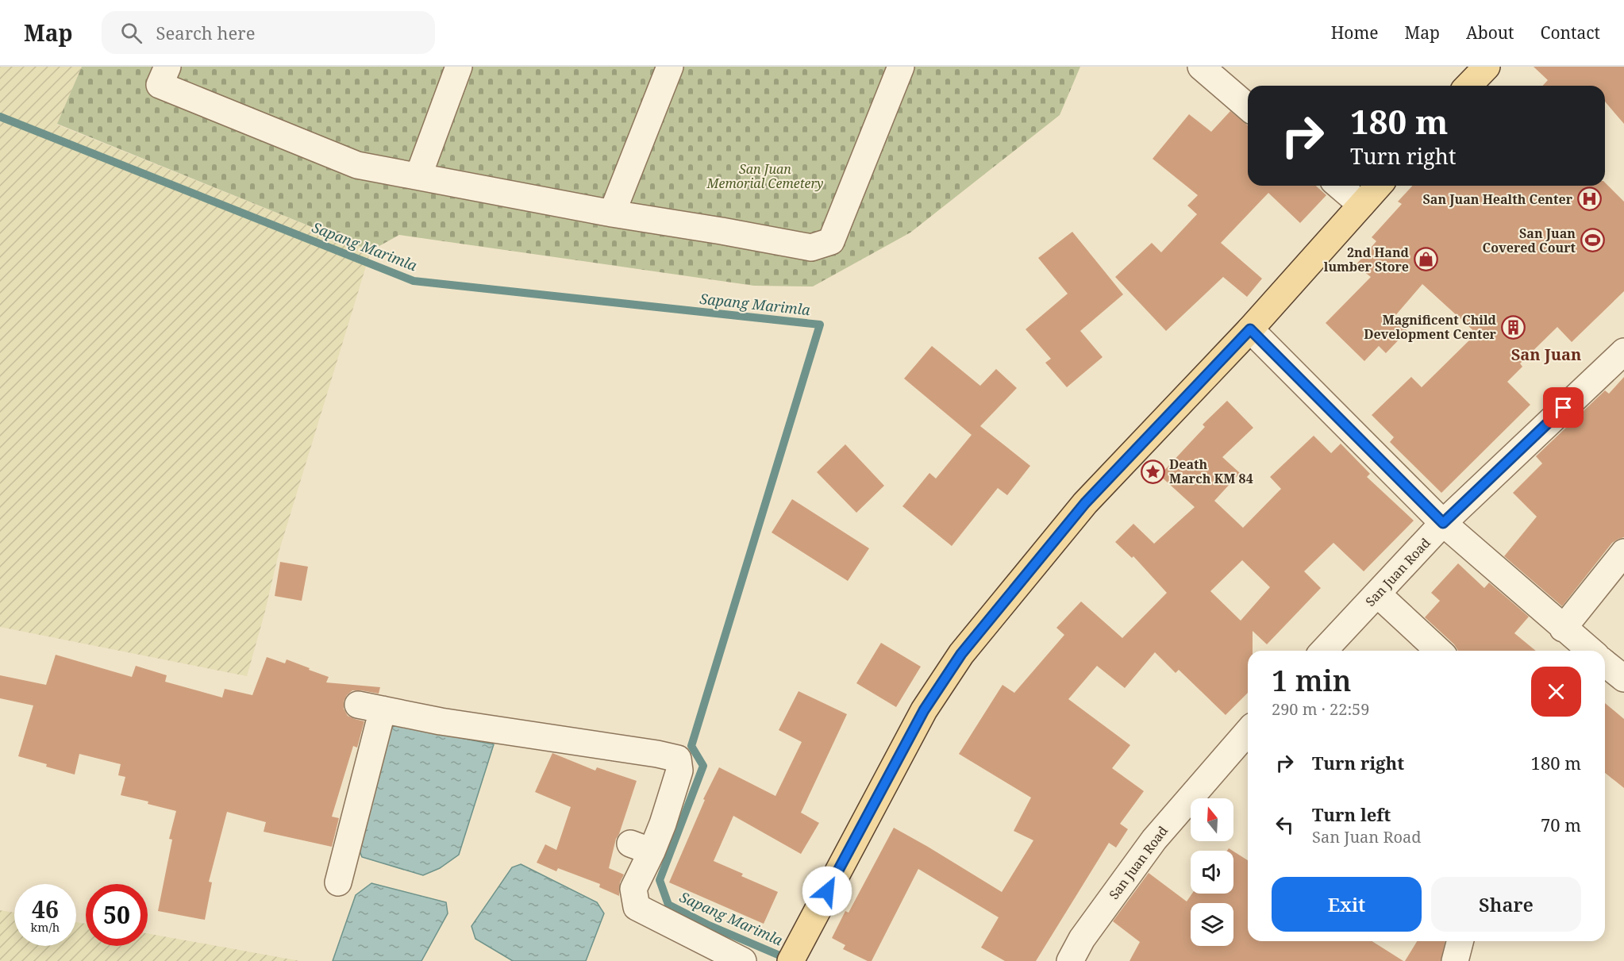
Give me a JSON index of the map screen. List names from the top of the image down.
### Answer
{
  "streets": {
    "street": ["San Juan Road"]
  },
  "districts": ["San Juan"],
  "water": ["Sapang Marimla"],
  "parks": ["San Juan Memorial Cemetery"],
  "places": {
    "hospital": ["San Juan Health Center"],
    "sports": ["San Juan Covered Court"],
    "shop": ["2nd Hand lumber Store"],
    "building": ["Magnificent Child Development Center"],
    "place": ["Death March KM 84"]
  },
  "north": "top",
  "page": {
    "header": "Map",
    "search": "Search here",
    "nav": [
      "Home",
      "Map",
      "About",
      "Contact"
    ],
    "turn": ["180 m", "Turn right"],
    "heading": ["1 min", "290 m · 22:59"],
    "list": [
      {
        "name": "Turn right",
        "value": "180 m"
      },
      {
        "name": "Turn left",
        "note": "San Juan Road",
        "value": "70 m"
      }
    ],
    "buttons": ["Exit", "Share"],
    "speed": "46 km/h",
    "limit": "50"
  }
}
